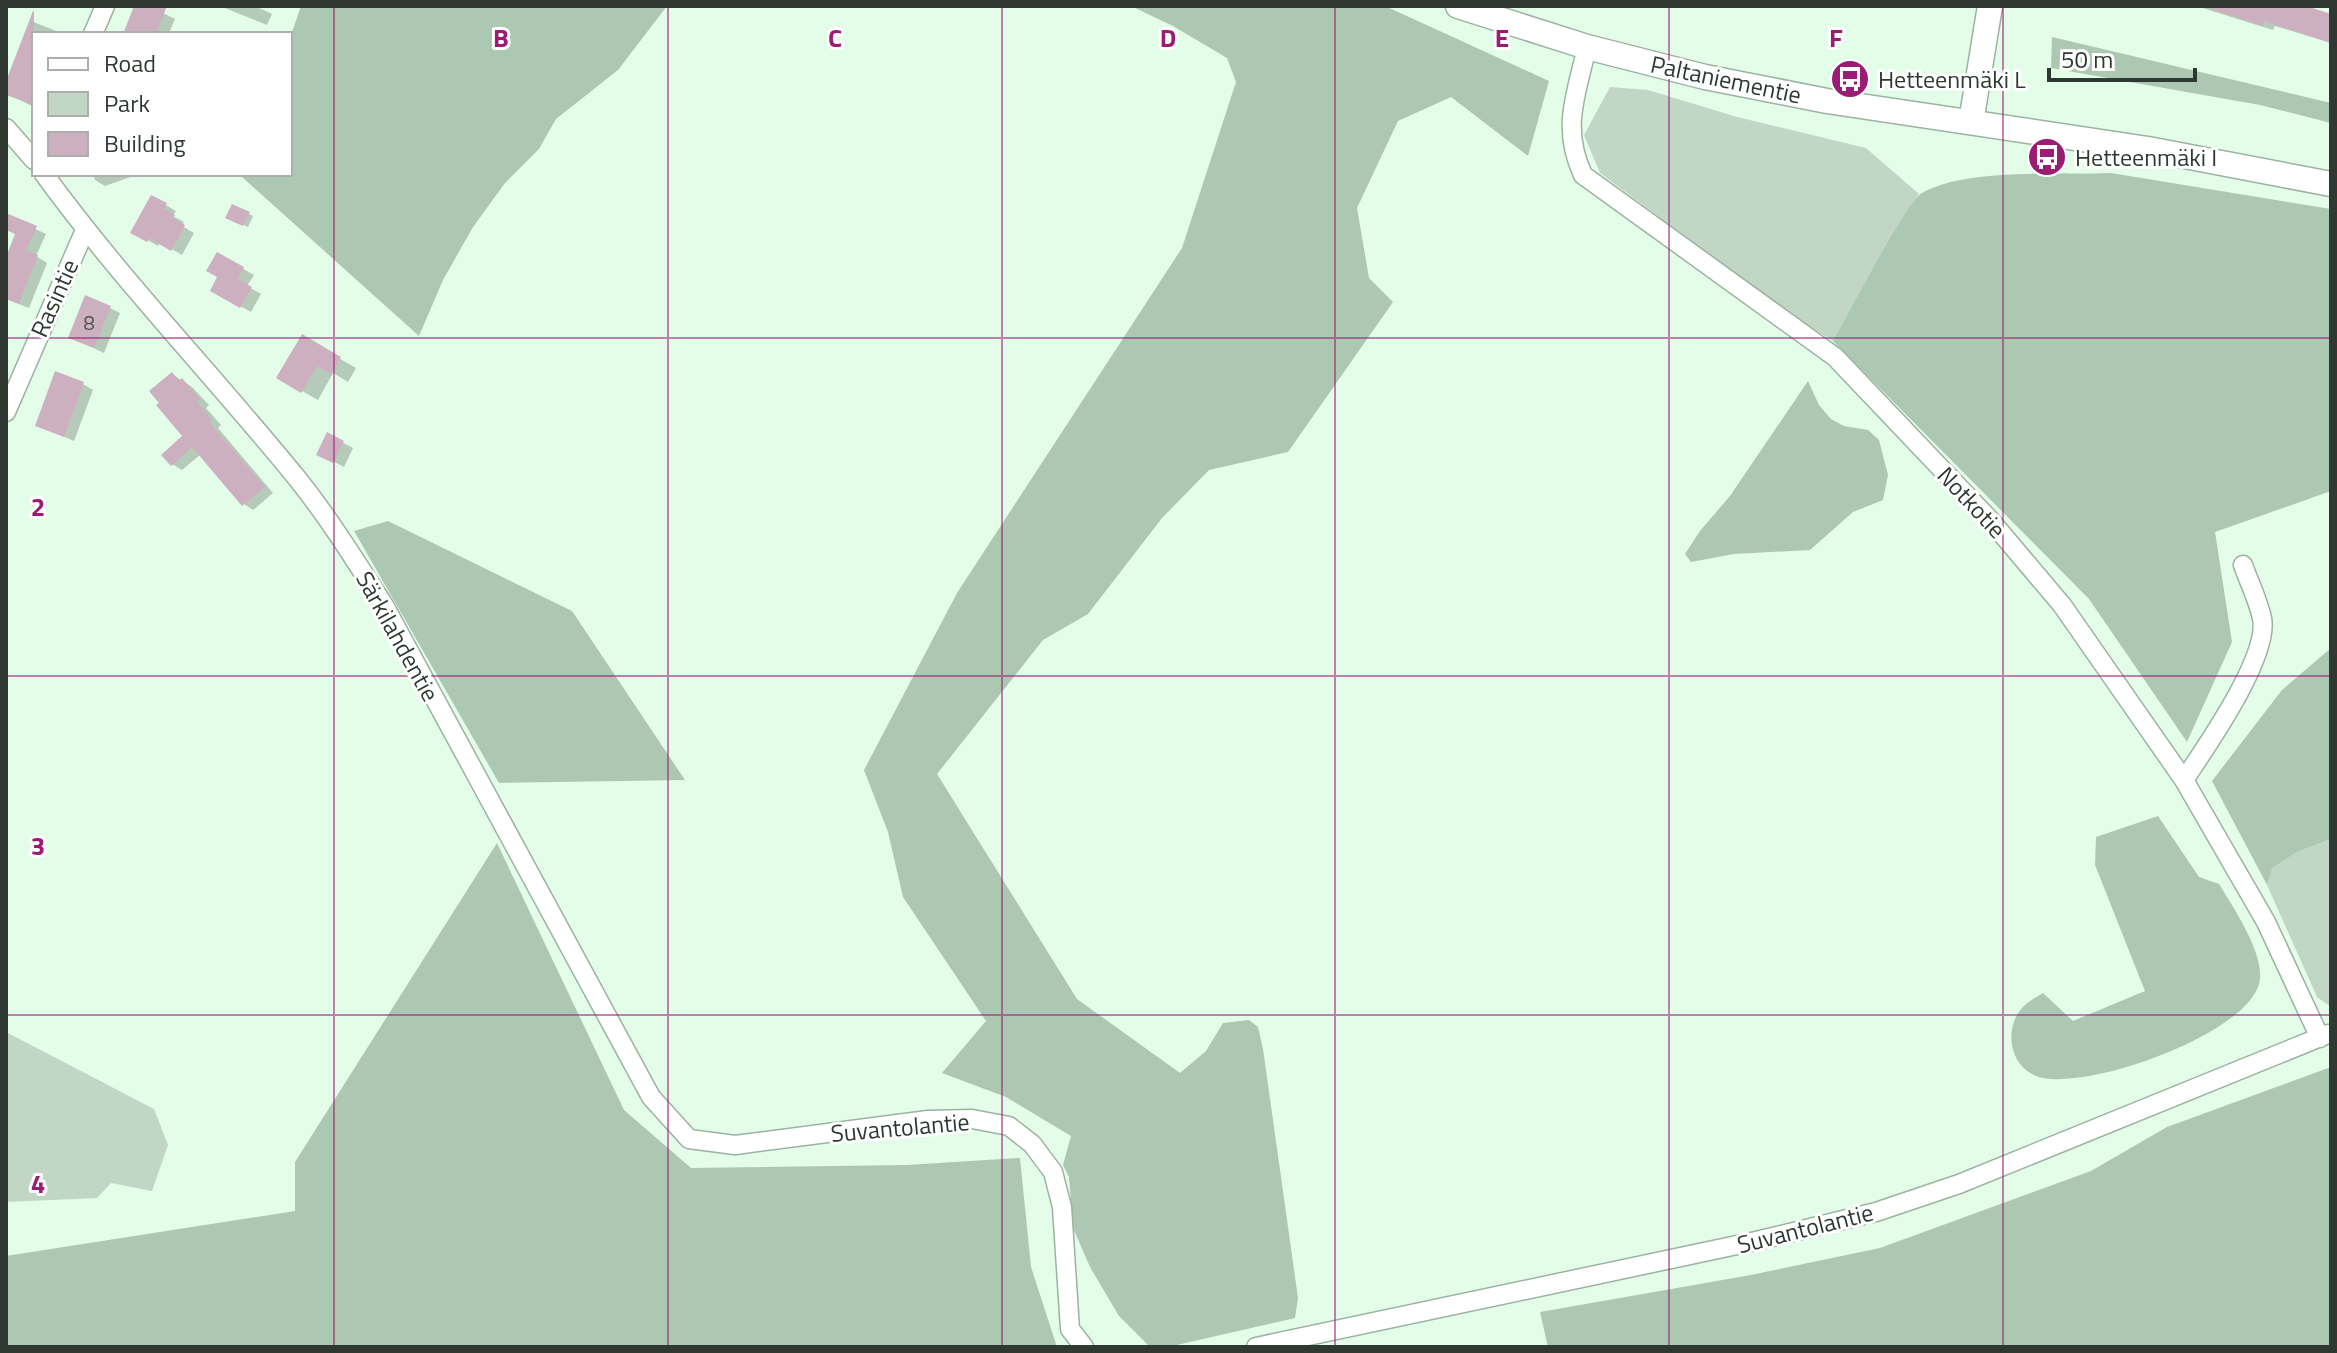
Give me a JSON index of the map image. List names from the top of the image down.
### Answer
{
  "streets": {
    "street": [
      "Paltaniementie",
      "Rasintie",
      "Notkotie",
      "Särkilahdentie",
      "Suvantolantie"
    ]
  },
  "crossings": [
    ["Paltaniementie", "Notkotie"],
    ["Rasintie", "Särkilahdentie"],
    ["Notkotie", "Suvantolantie"],
    ["Särkilahdentie", "Suvantolantie"]
  ],
  "places": {
    "bus stop": ["Hetteenmäki L", "Hetteenmäki I"]
  },
  "house_numbers": ["8"],
  "legend": ["Road", "Park", "Building"],
  "scale_bar": "50 m",
  "grid": {
    "columns": [
      "B",
      "C",
      "D",
      "E",
      "F"
    ],
    "rows": ["2", "3", "4"]
  }
}
